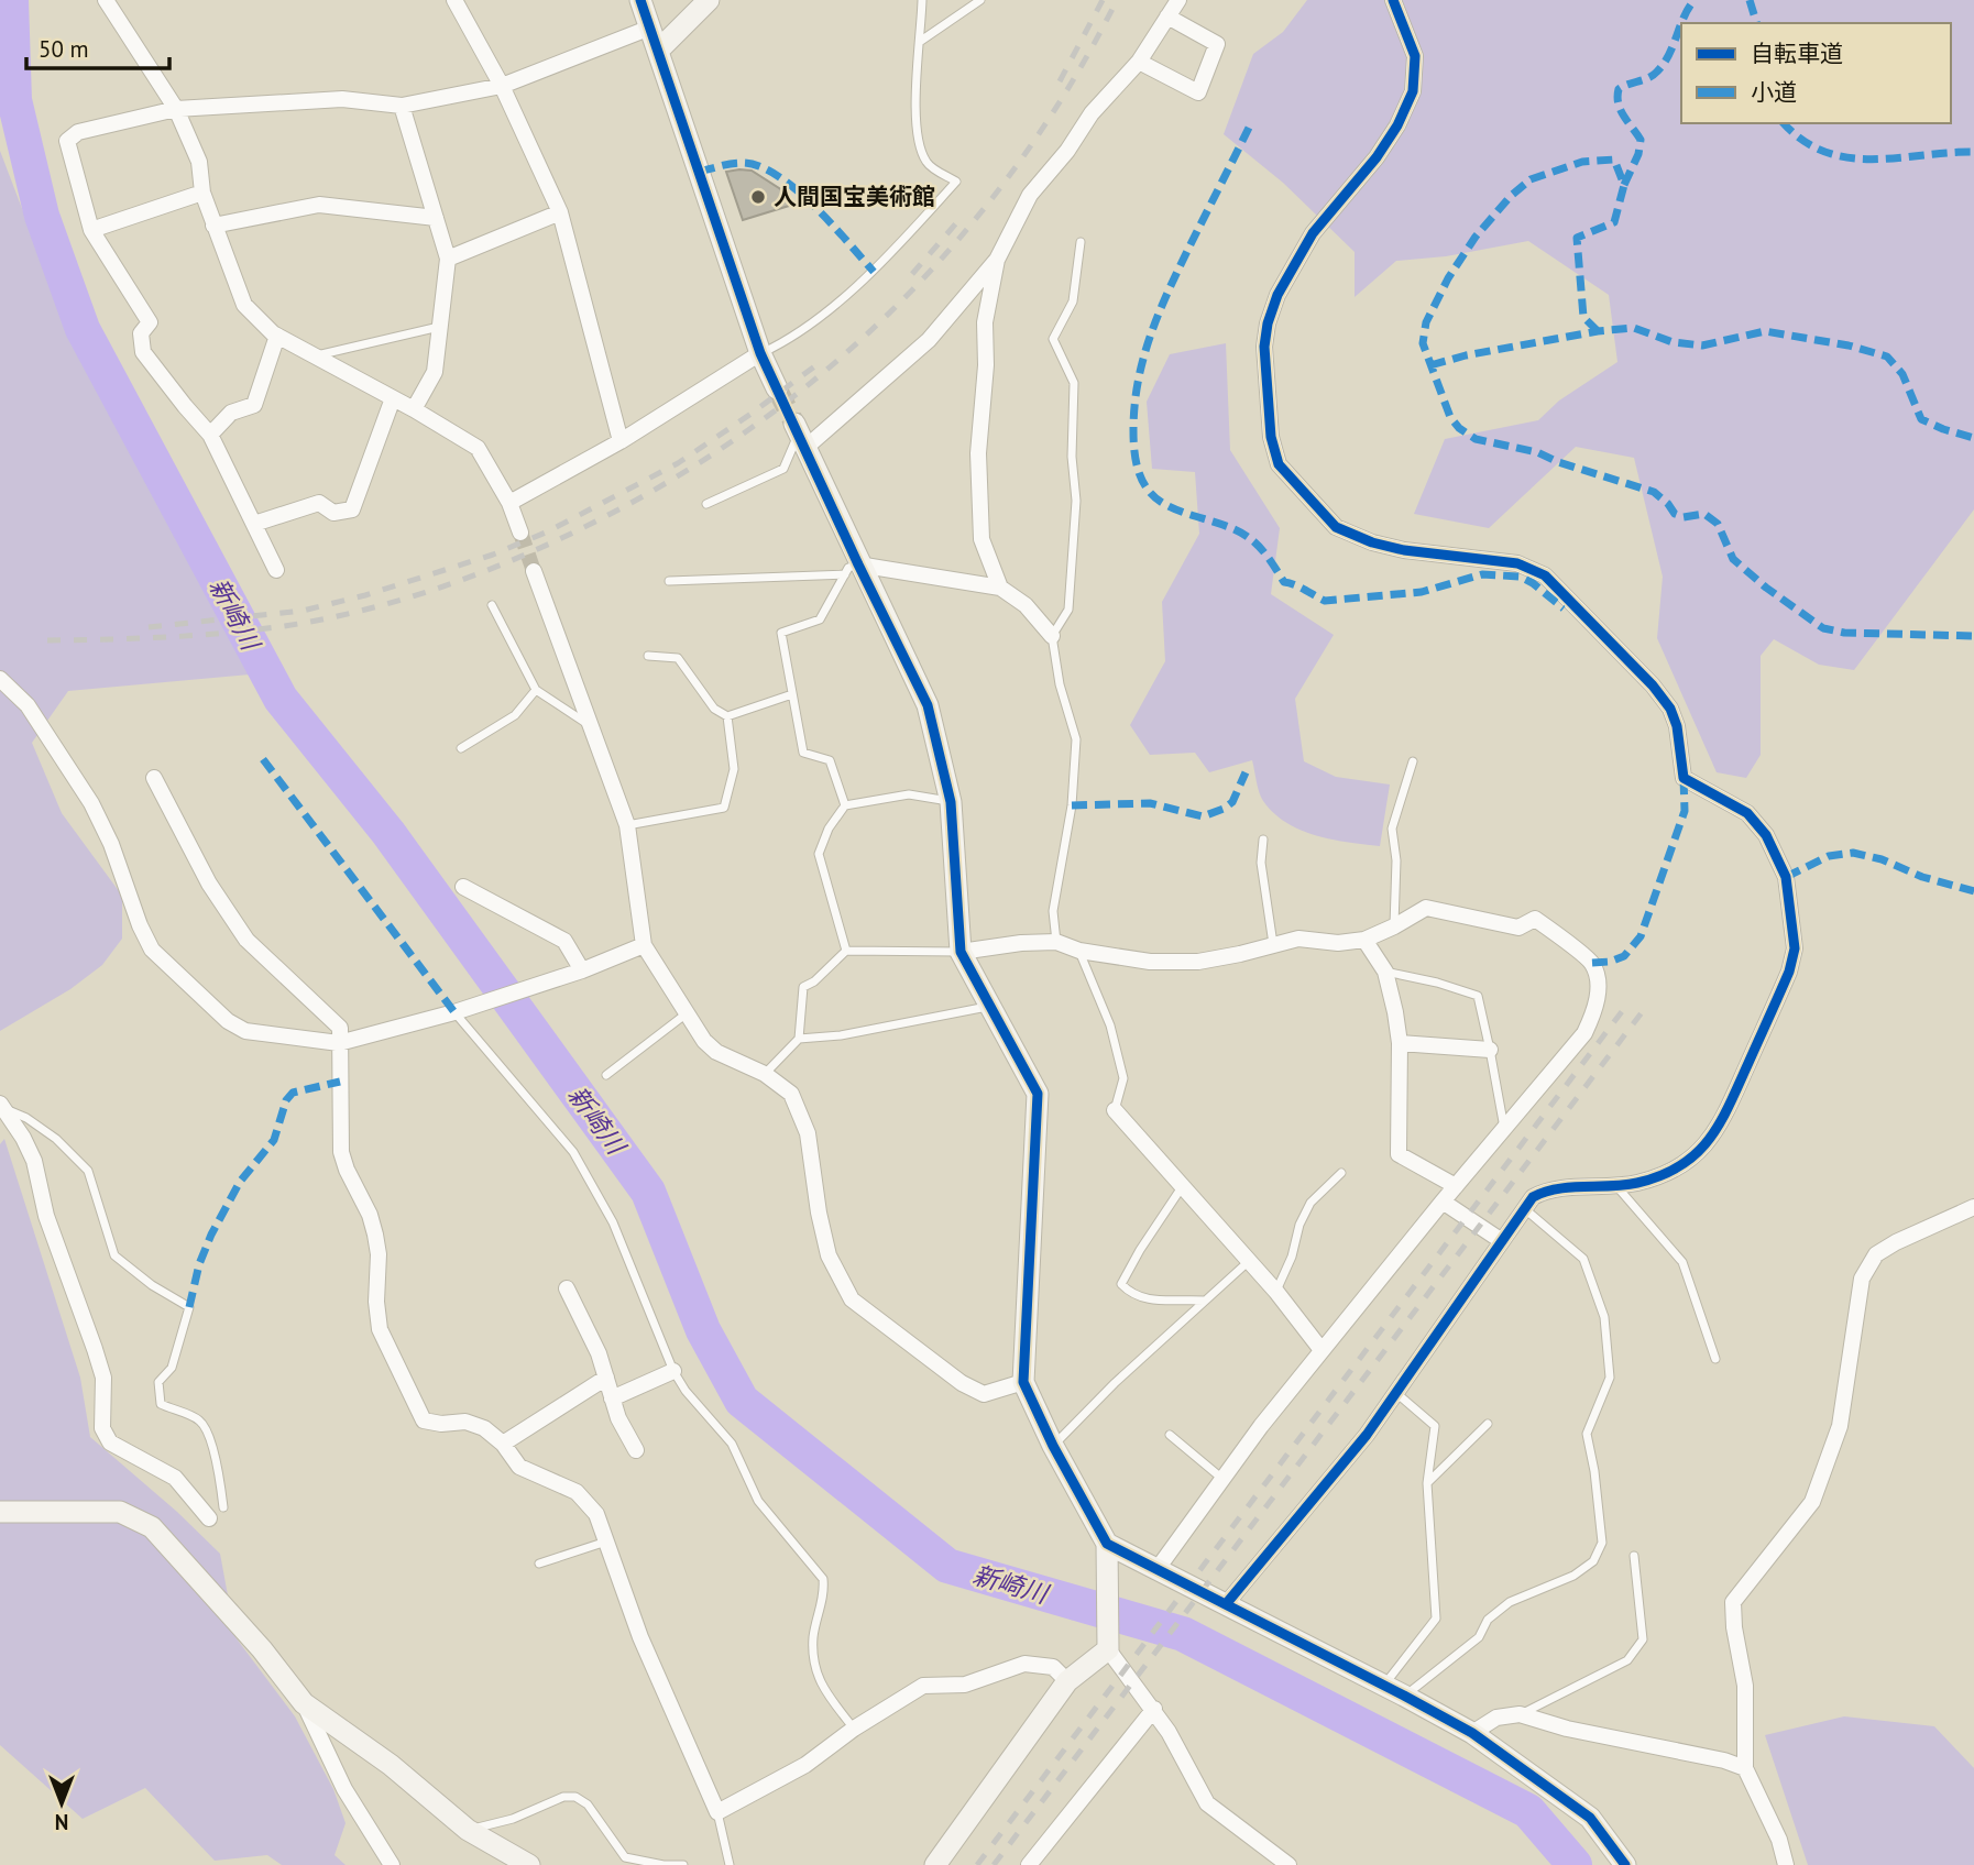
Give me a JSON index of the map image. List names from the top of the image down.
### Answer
{
  "water": ["新崎川"],
  "places": ["人間国宝美術館"],
  "legend": ["自転車道", "小道"],
  "scale_bar": "50 m",
  "north": "bottom"
}
